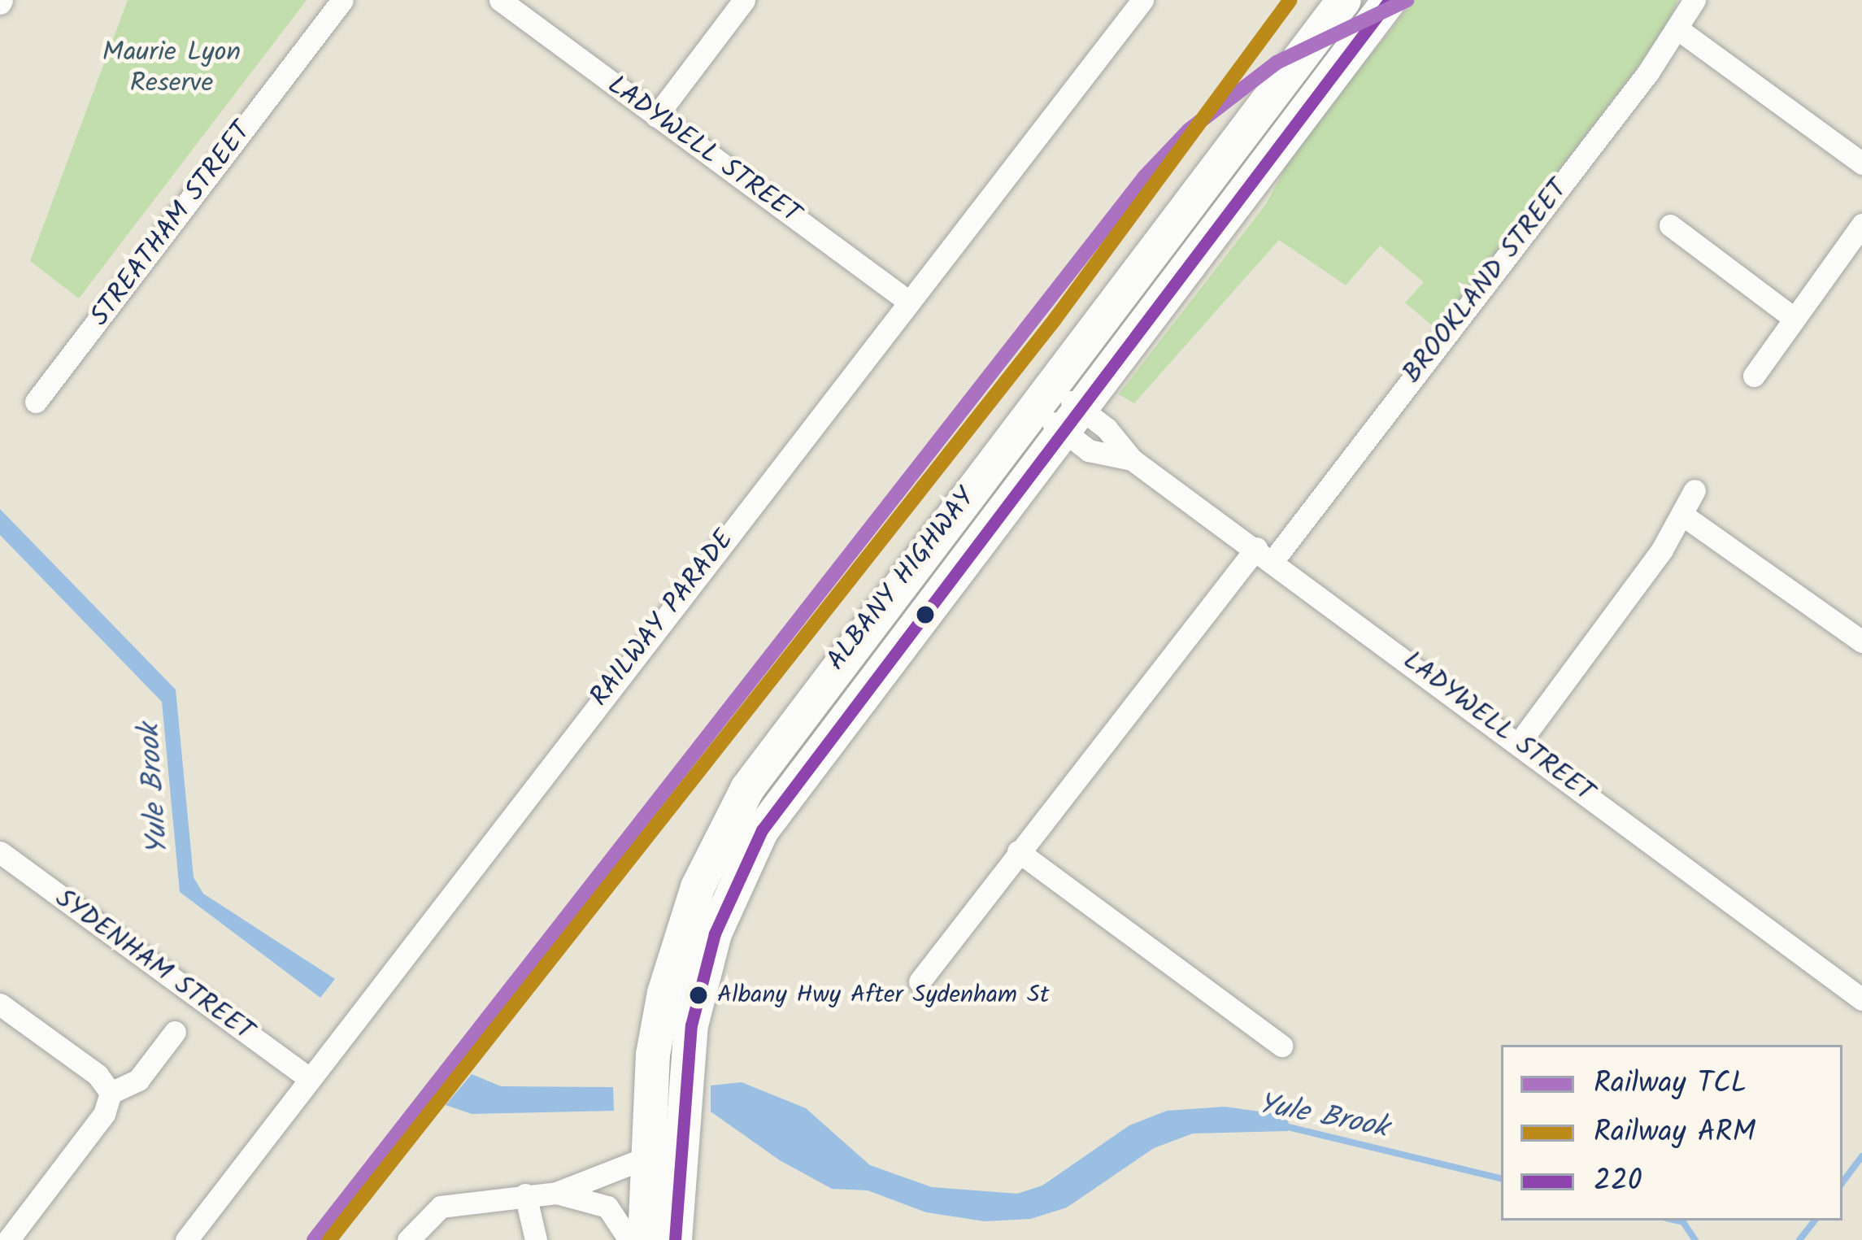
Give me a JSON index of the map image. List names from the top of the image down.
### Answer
{
  "streets": {
    "highway": ["ALBANY HIGHWAY"],
    "street": [
      "LADYWELL STREET",
      "STREATHAM STREET",
      "BROOKLAND STREET",
      "RAILWAY PARADE",
      "SYDENHAM STREET"
    ]
  },
  "crossings": [
    ["LADYWELL STREET", "BROOKLAND STREET"],
    ["LADYWELL STREET", "ALBANY HIGHWAY"],
    ["LADYWELL STREET", "RAILWAY PARADE"],
    ["RAILWAY PARADE", "SYDENHAM STREET"]
  ],
  "water": ["Yule Brook"],
  "parks": ["Maurie Lyon Reserve"],
  "places": ["Albany Hwy After Sydenham St"],
  "lines": ["rail line TCL", "rail line ARM", "transit line 220"],
  "legend": ["Railway TCL", "Railway ARM", "220"]
}
